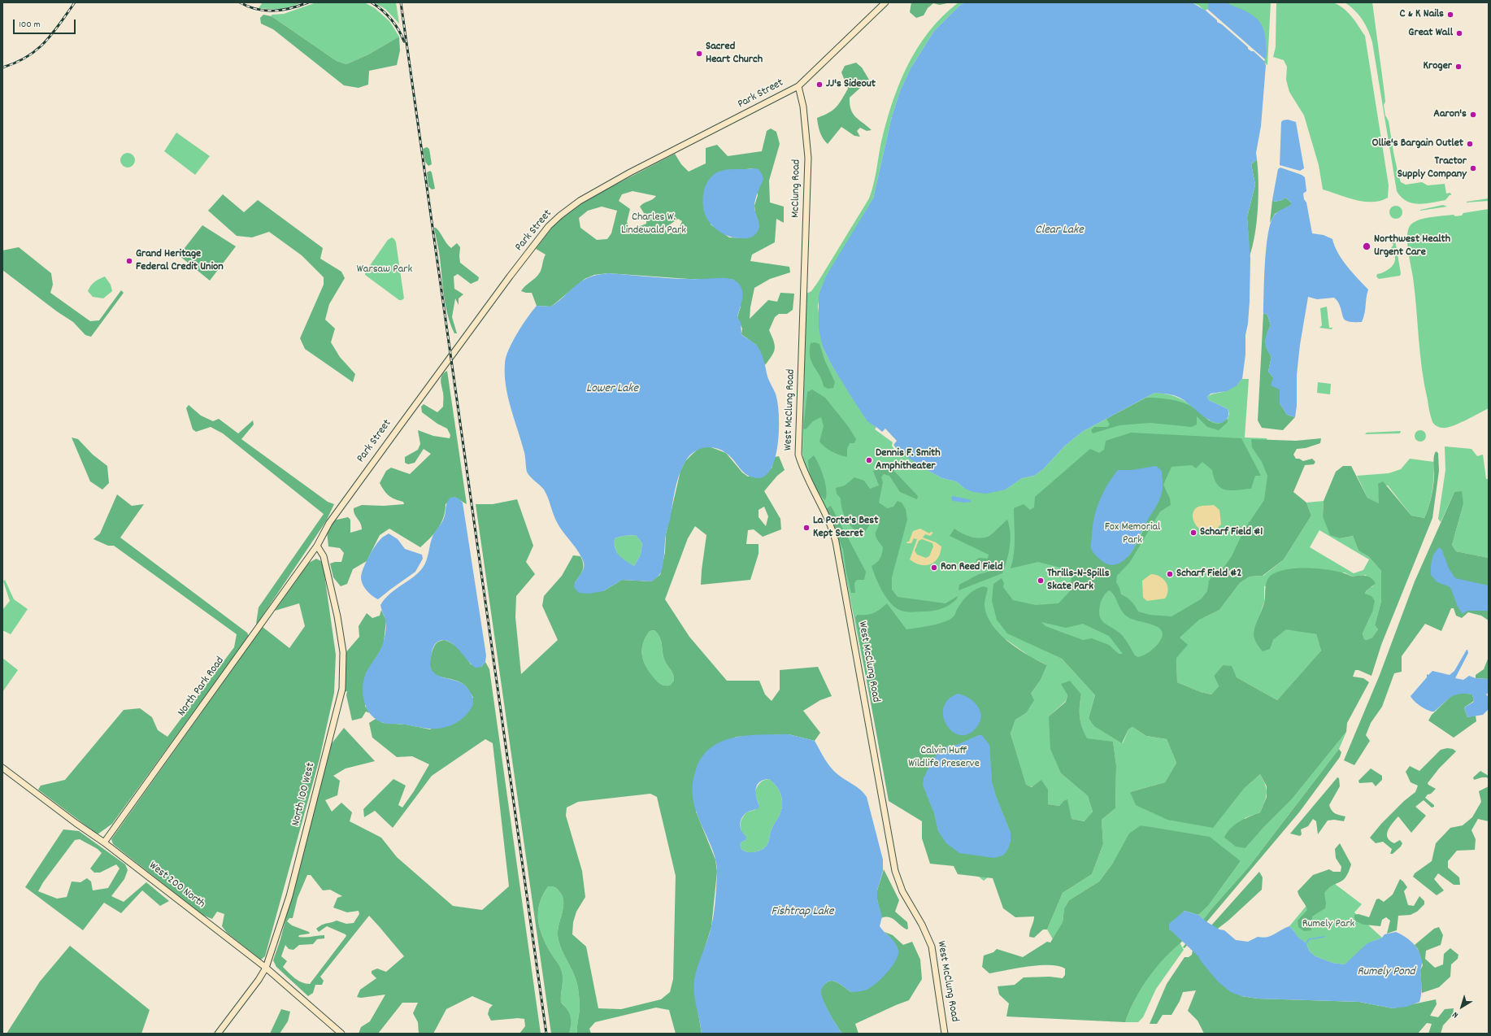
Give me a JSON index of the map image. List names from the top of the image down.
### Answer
{
  "streets": {
    "street": [
      "Park Street",
      "McClung Road",
      "West McClung Road",
      "North Park Road",
      "North 100 West",
      "West 200 North"
    ]
  },
  "crossings": [
    ["Park Street", "McClung Road"],
    ["Park Street", "North Park Road"],
    ["Park Street", "North 100 West"],
    ["McClung Road", "West McClung Road"],
    ["North Park Road", "North 100 West"],
    ["North Park Road", "West 200 North"],
    ["North 100 West", "West 200 North"]
  ],
  "water": [
    "Clear Lake",
    "Lower Lake",
    "Fishtrap Lake",
    "Rumely Pond"
  ],
  "parks": [
    "Charles W. Lindewald Park",
    "Warsaw Park",
    "Fox Memorial Park",
    "Calvin Huff Wildlife Preserve",
    "Rumely Park"
  ],
  "places": [
    "C & K Nails",
    "Great Wall",
    "Sacred Heart Church",
    "Kroger",
    "JJ's Sideout",
    "Aaron's",
    "Ollie's Bargain Outlet",
    "Tractor Supply Company",
    "Northwest Health Urgent Care",
    "Grand Heritage Federal Credit Union",
    "Dennis F. Smith Amphitheater",
    "La Porte's Best Kept Secret",
    "Scharf Field #1",
    "Ron Reed Field",
    "Scharf Field #2",
    "Thrills-N-Spills Skate Park"
  ],
  "scale_bar": "100 m",
  "north": "bottom left"
}
